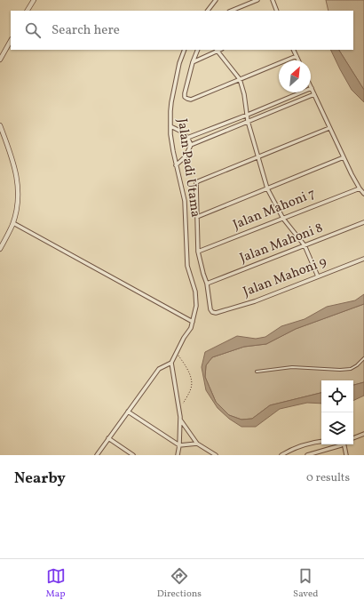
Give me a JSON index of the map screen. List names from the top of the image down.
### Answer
{
  "streets": {
    "street": [
      "Jalan Padi Utama",
      "Jalan Mahoni 7",
      "Jalan Mahoni 8",
      "Jalan Mahoni 9"
    ]
  },
  "crossings": [
    ["Jalan Mahoni 8", "Jalan Mahoni 9"]
  ],
  "north": "top right",
  "page": {
    "search": "Search here",
    "heading": ["Nearby", "0 results"],
    "nav": ["Map", "Directions", "Saved"]
  }
}
